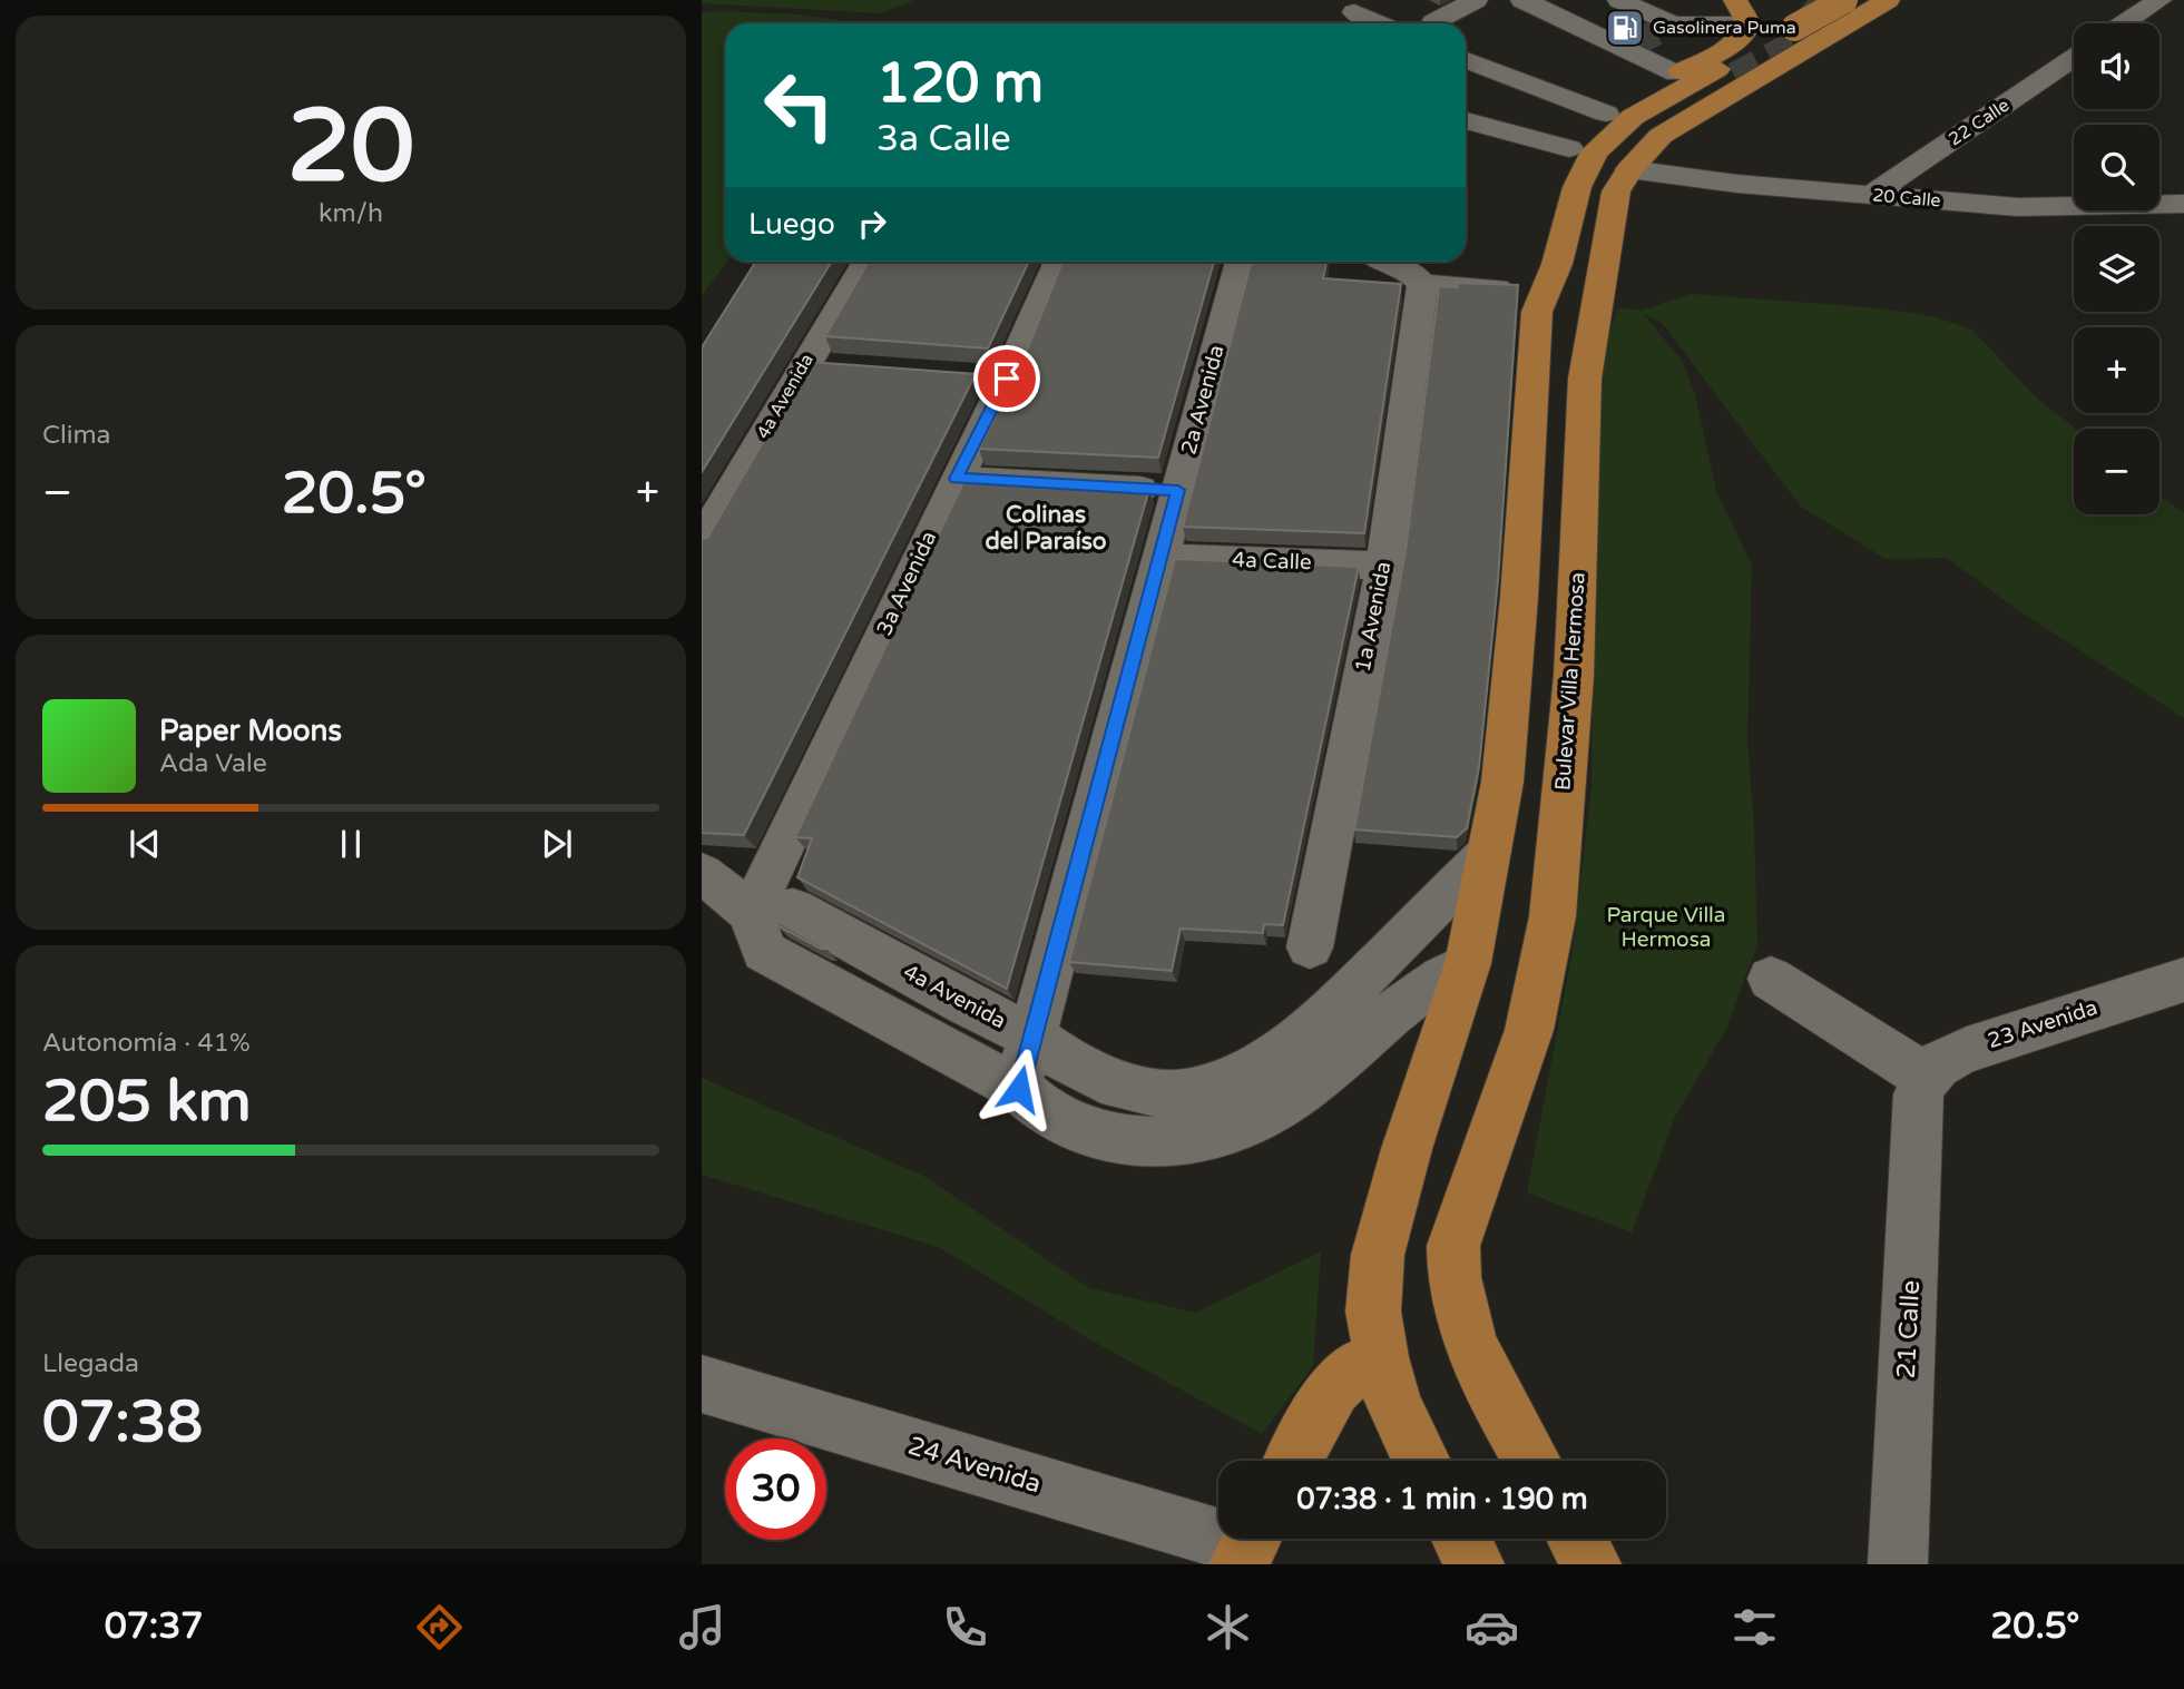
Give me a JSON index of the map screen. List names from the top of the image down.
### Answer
{
  "streets": {
    "main road": ["Bulevar Villa Hermosa"],
    "street": [
      "22 Calle",
      "20 Calle",
      "4a Avenida",
      "2a Avenida",
      "4a Calle",
      "3a Avenida",
      "1a Avenida",
      "23 Avenida",
      "21 Calle",
      "24 Avenida"
    ]
  },
  "crossings": [
    ["22 Calle", "20 Calle"],
    ["20 Calle", "Bulevar Villa Hermosa"],
    ["4a Avenida", "2a Avenida"],
    ["4a Avenida", "3a Avenida"],
    ["2a Avenida", "4a Calle"],
    ["4a Calle", "1a Avenida"],
    ["23 Avenida", "21 Calle"]
  ],
  "districts": ["Colinas del Paraíso"],
  "parks": ["Parque Villa Hermosa"],
  "places": {
    "fuel station": ["Gasolinera Puma"]
  },
  "page": {
    "tile": [
      ["20", "km/h"],
      "Clima",
      ["Autonomía · 41%", "205 km"],
      ["Llegada", "07:38"]
    ],
    "map_buttons": ["+", "−"],
    "turn": ["120 m", "3a Calle"],
    "then": "Luego",
    "heat": ["−", "20.5°", "+"],
    "song": ["Paper Moons", "Ada Vale"],
    "limit": "30",
    "trip": "07:38 · 1 min · 190 m",
    "tabs": ["07:37", "20.5°"]
  }
}
